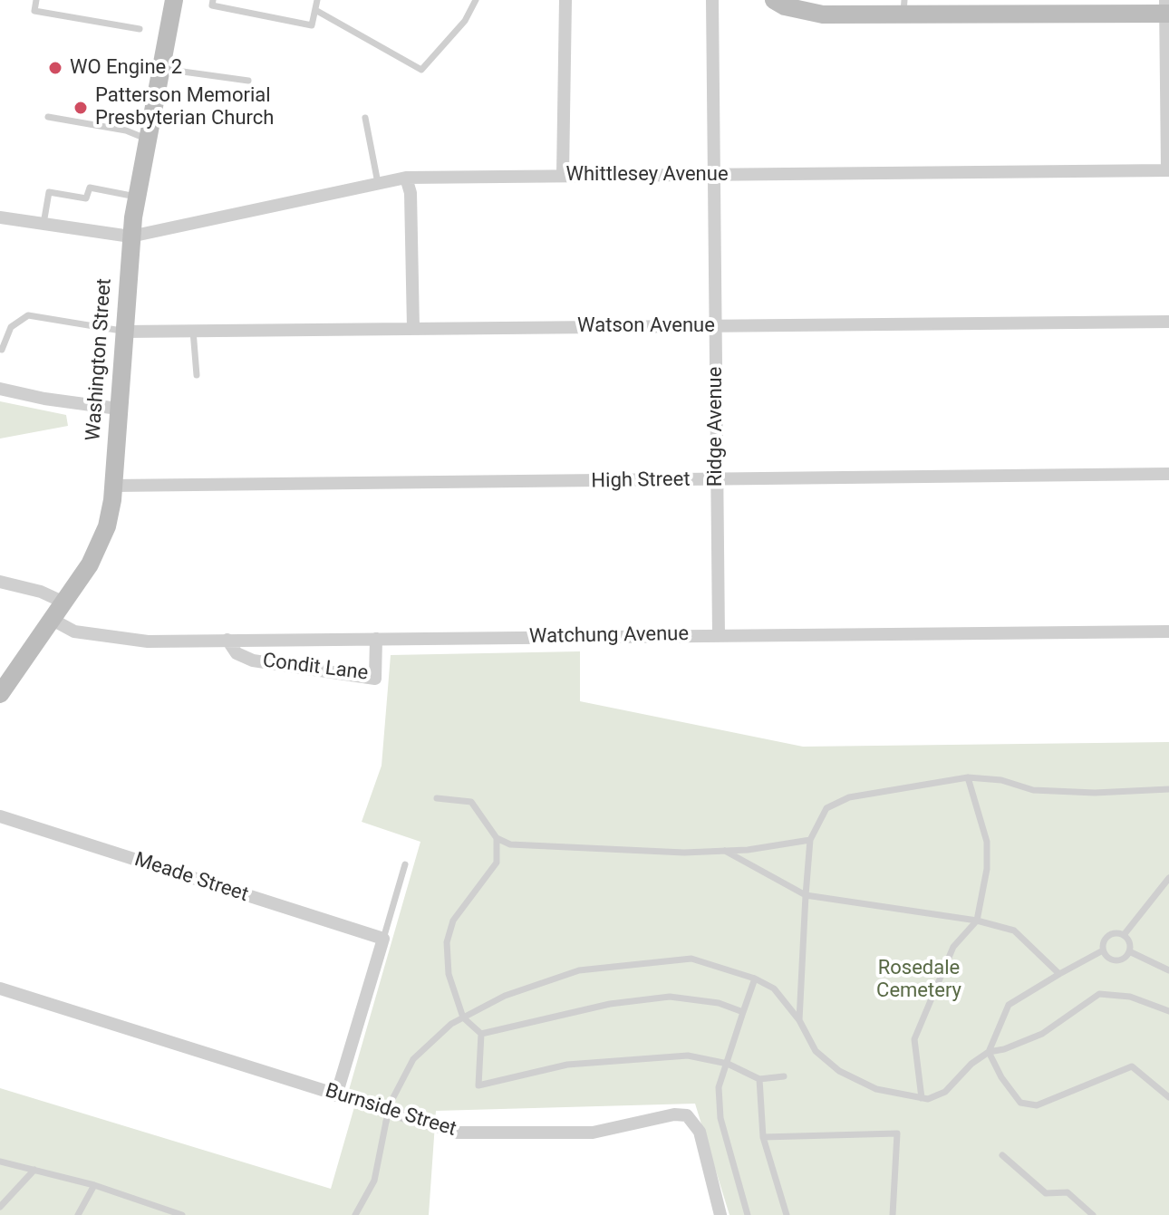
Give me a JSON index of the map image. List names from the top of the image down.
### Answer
{
  "streets": {
    "main road": ["Washington Street"],
    "street": [
      "Whittlesey Avenue",
      "Watson Avenue",
      "Ridge Avenue",
      "High Street",
      "Watchung Avenue",
      "Condit Lane",
      "Meade Street",
      "Burnside Street"
    ]
  },
  "crossings": [
    ["Whittlesey Avenue", "Washington Street"],
    ["Whittlesey Avenue", "Ridge Avenue"],
    ["Watson Avenue", "Washington Street"],
    ["Watson Avenue", "Ridge Avenue"],
    ["Washington Street", "High Street"],
    ["Washington Street", "Watchung Avenue"],
    ["Ridge Avenue", "High Street"],
    ["Ridge Avenue", "Watchung Avenue"],
    ["Watchung Avenue", "Condit Lane"]
  ],
  "parks": ["Rosedale Cemetery"],
  "places": ["WO Engine 2", "Patterson Memorial Presbyterian Church"]
}
